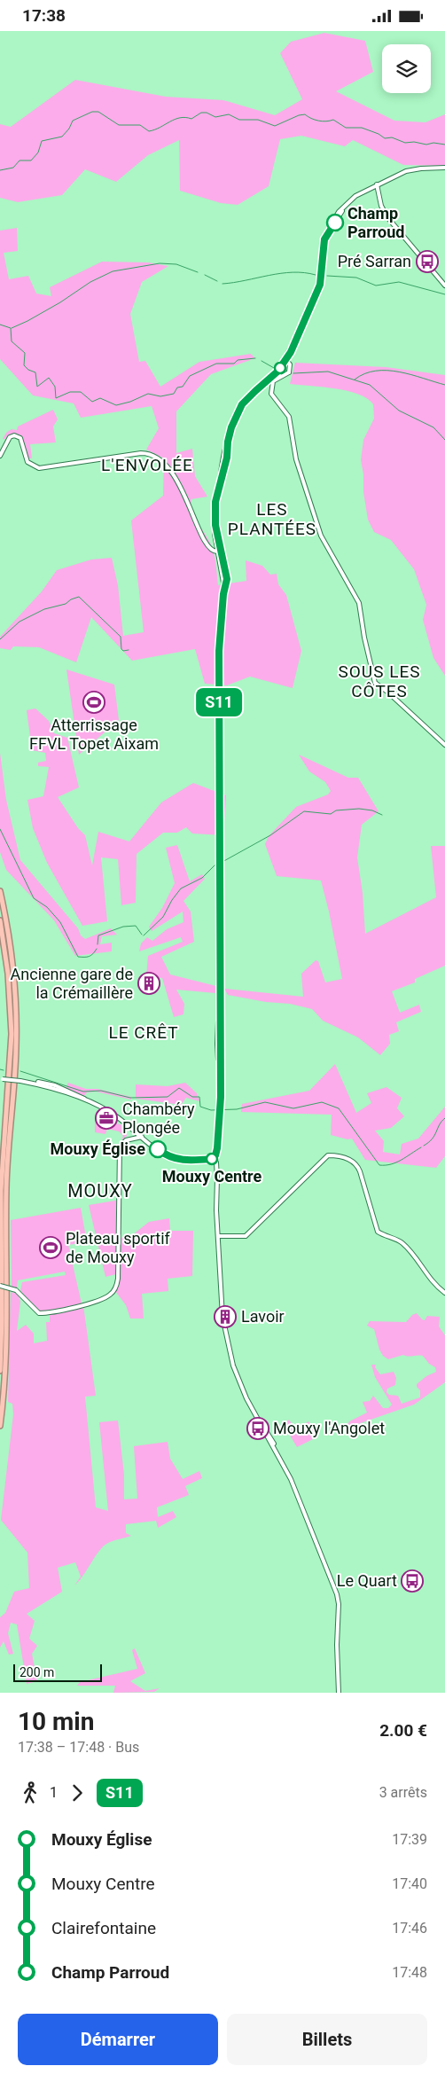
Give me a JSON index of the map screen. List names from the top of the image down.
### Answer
{
  "districts": [
    "L'ENVOLÉE",
    "LES PLANTÉES",
    "SOUS LES CÔTES",
    "LE CRÊT",
    "MOUXY"
  ],
  "places": {
    "other": ["Champ Parroud", "Mouxy Église", "Mouxy Centre"],
    "bus stop": ["Pré Sarran", "Mouxy l'Angolet", "Le Quart"],
    "sports": ["Atterrissage FFVL Topet Aixam", "Plateau sportif de Mouxy"],
    "building": ["Ancienne gare de la Crémaillère", "Lavoir"],
    "office": ["Chambéry Plongée"]
  },
  "lines": ["bus line S11"],
  "scale_bar": "200 m",
  "page": {
    "status": "17:38",
    "on_map": "S11",
    "scale": "200 m",
    "heading": ["10 min", "17:38 – 17:48 · Bus", "2.00 €"],
    "legs": ["1", "S11", "3 arrêts"],
    "list": [
      {
        "name": "Mouxy Église",
        "value": "17:39"
      },
      {
        "name": "Mouxy Centre",
        "value": "17:40"
      },
      {
        "name": "Clairefontaine",
        "value": "17:46"
      },
      {
        "name": "Champ Parroud",
        "value": "17:48"
      }
    ],
    "buttons": ["Démarrer", "Billets"]
  }
}
